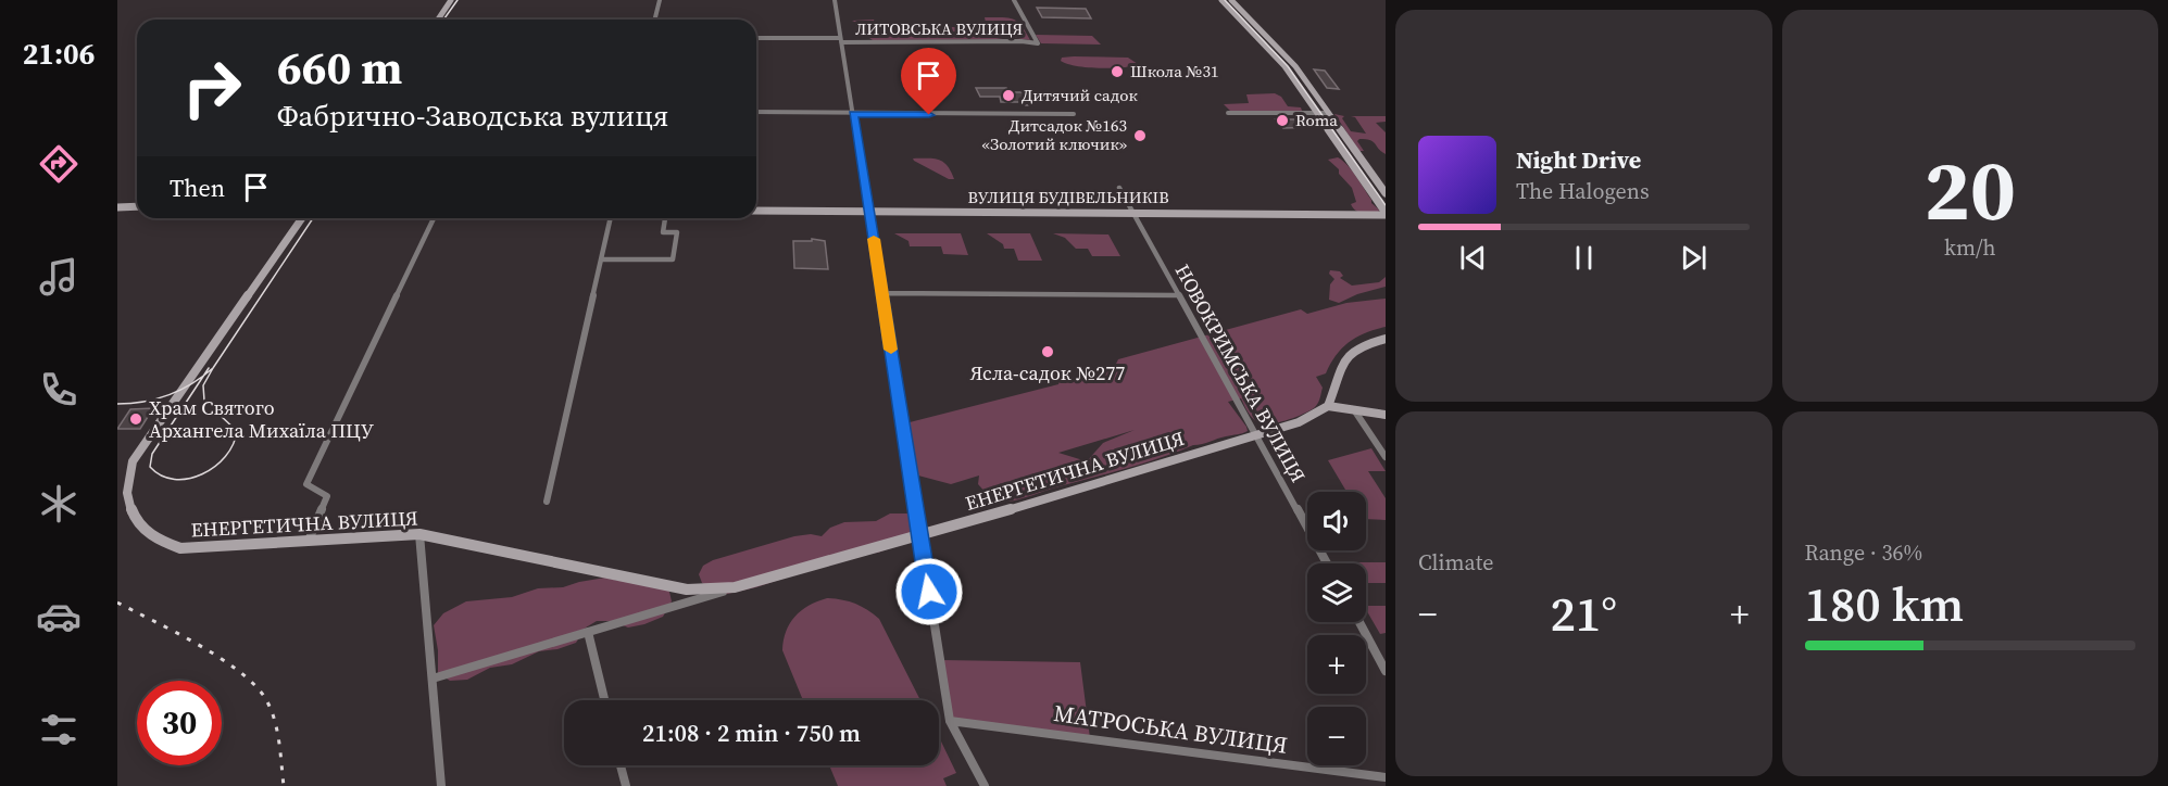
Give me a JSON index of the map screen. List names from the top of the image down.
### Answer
{
  "streets": {
    "main road": ["ВУЛИЦЯ БУДІВЕЛЬНИКІВ", "ЕНЕРГЕТИЧНА ВУЛИЦЯ"],
    "street": ["ЛИТОВСЬКА ВУЛИЦЯ", "НОВОКРИМСЬКА ВУЛИЦЯ", "МАТРОСЬКА ВУЛИЦЯ"]
  },
  "crossings": [
    ["ВУЛИЦЯ БУДІВЕЛЬНИКІВ", "НОВОКРИМСЬКА ВУЛИЦЯ"],
    ["НОВОКРИМСЬКА ВУЛИЦЯ", "ЕНЕРГЕТИЧНА ВУЛИЦЯ"]
  ],
  "places": [
    "Школа №31",
    "Дитячий садок",
    "Roma",
    "Дитсадок №163 «Золотий ключик»",
    "Ясла-садок №277",
    "Храм Святого Архангела Михаїла ПЦУ"
  ],
  "page": {
    "tabs": "21:06",
    "tile": [
      ["20", "km/h"],
      "Climate",
      ["Range · 36%", "180 km"]
    ],
    "turn": ["660 m", "Фабрично-Заводська вулиця"],
    "song": ["Night Drive", "The Halogens"],
    "then": "Then",
    "map_buttons": ["+", "−"],
    "heat": ["−", "21°", "+"],
    "limit": "30",
    "trip": "21:08 · 2 min · 750 m"
  }
}
